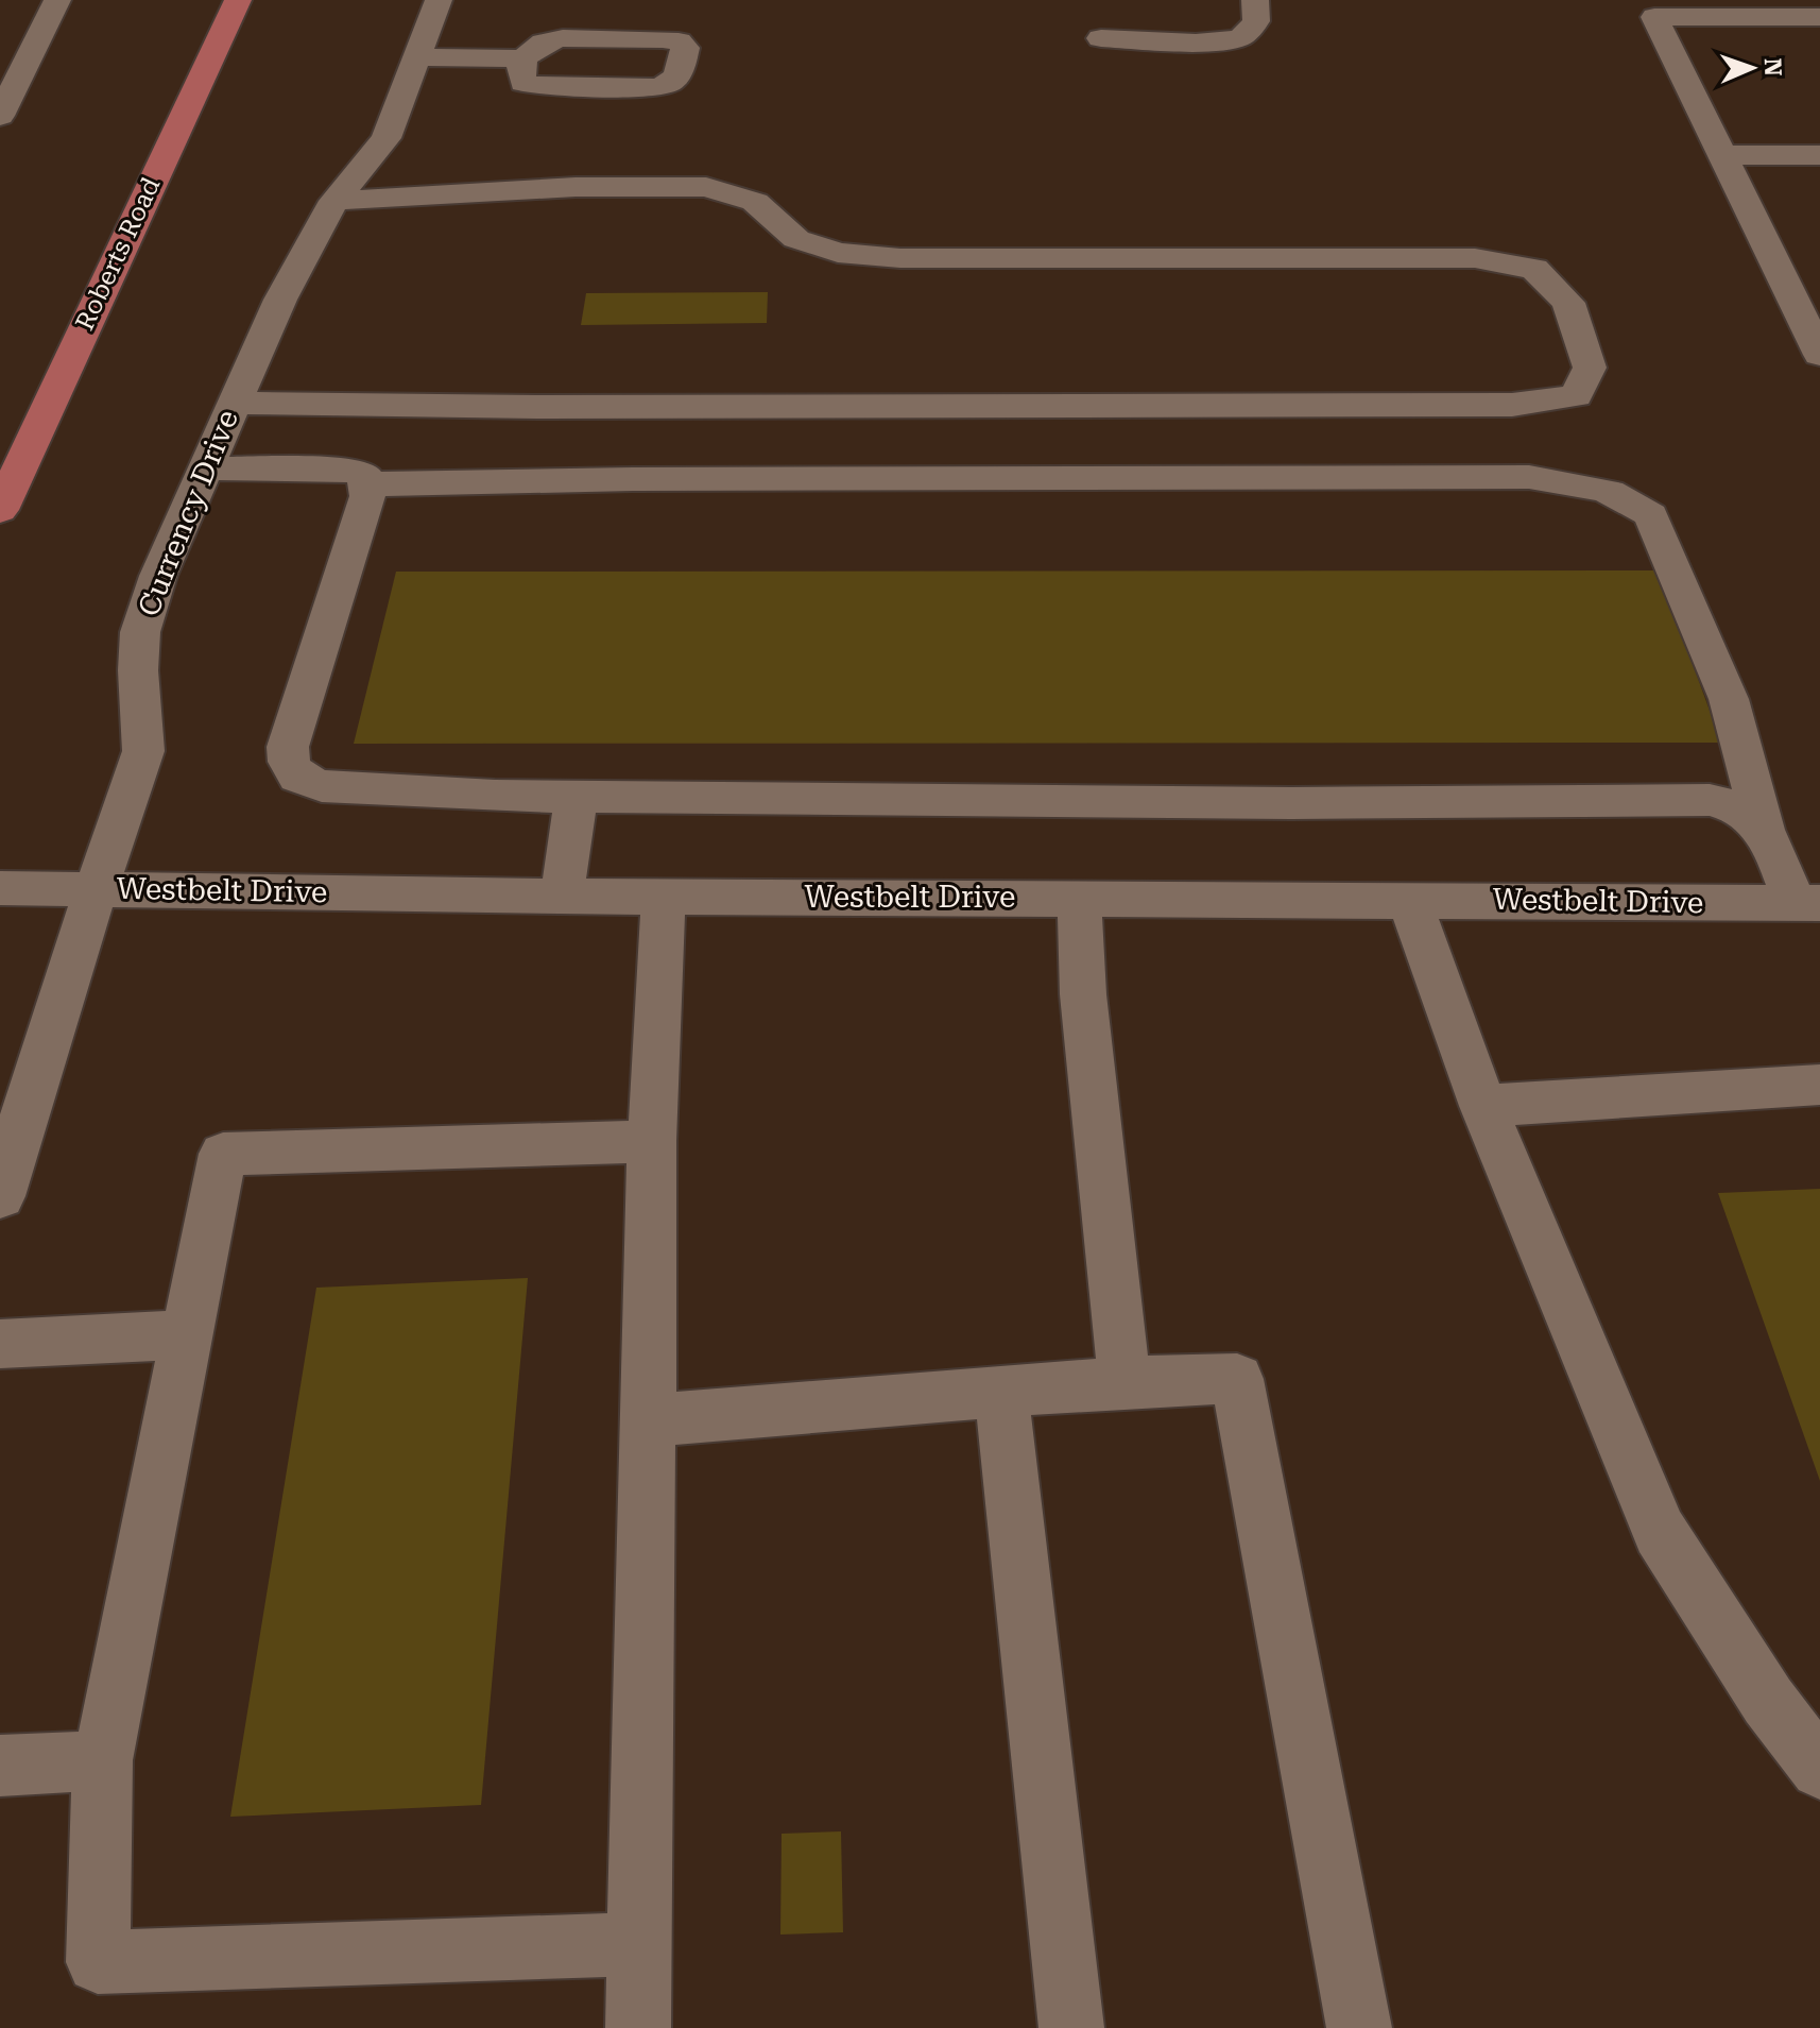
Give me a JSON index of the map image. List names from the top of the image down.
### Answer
{
  "streets": {
    "main road": ["Roberts Road"],
    "street": ["Currency Drive", "Westbelt Drive"]
  },
  "crossings": [
    ["Currency Drive", "Westbelt Drive"]
  ],
  "north": "right"
}
